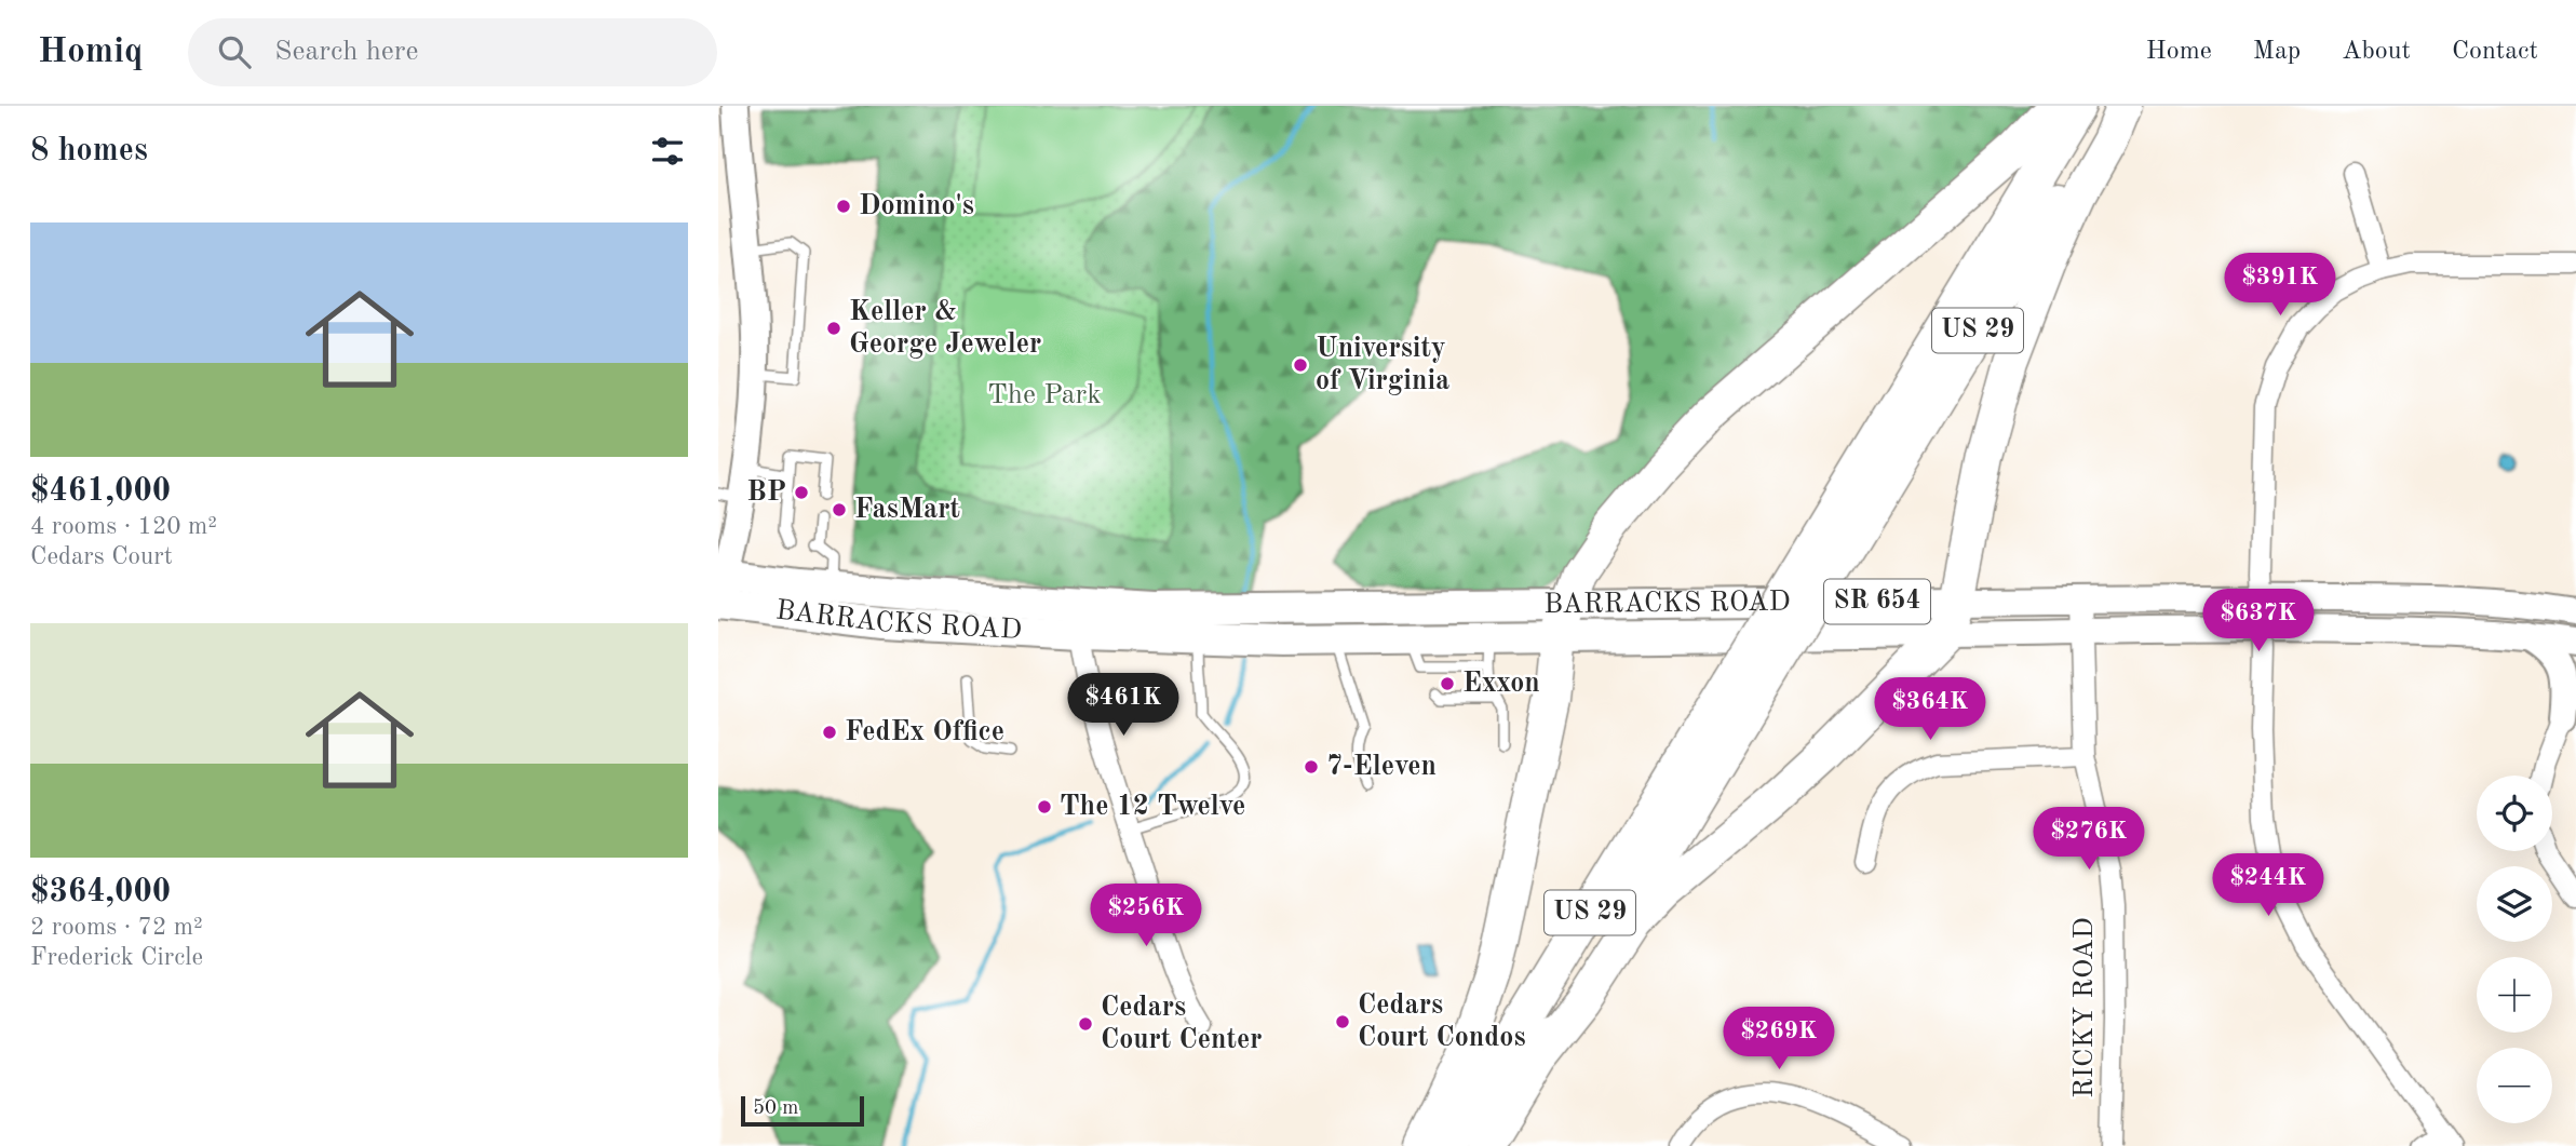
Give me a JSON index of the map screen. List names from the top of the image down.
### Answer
{
  "streets": {
    "highway": ["US 29"],
    "main road": ["SR 654", "BARRACKS ROAD"],
    "street": ["RICKY ROAD"]
  },
  "crossings": [
    ["BARRACKS ROAD", "RICKY ROAD"]
  ],
  "parks": ["The Park"],
  "places": [
    "Domino's",
    "Keller & George Jeweler",
    "University of Virginia",
    "BP",
    "FasMart",
    "Exxon",
    "FedEx Office",
    "7-Eleven",
    "The 12 Twelve",
    "Cedars Court Condos",
    "Cedars Court Center"
  ],
  "scale_bar": "50 m",
  "page": {
    "header": "Homiq",
    "search": "Search here",
    "nav": [
      "Home",
      "Map",
      "About",
      "Contact"
    ],
    "heading": "8 homes",
    "list": [
      {
        "name": "$461,000",
        "note": "4 rooms · 120 m² · Cedars Court"
      },
      {
        "name": "$364,000",
        "note": "2 rooms · 72 m² · Frederick Circle"
      }
    ],
    "price": [
      "$391K",
      "$637K",
      "$461K",
      "$364K",
      "$276K",
      "$244K",
      "$256K",
      "$269K"
    ],
    "map_buttons": ["+", "−"],
    "scale": "50 m"
  }
}
